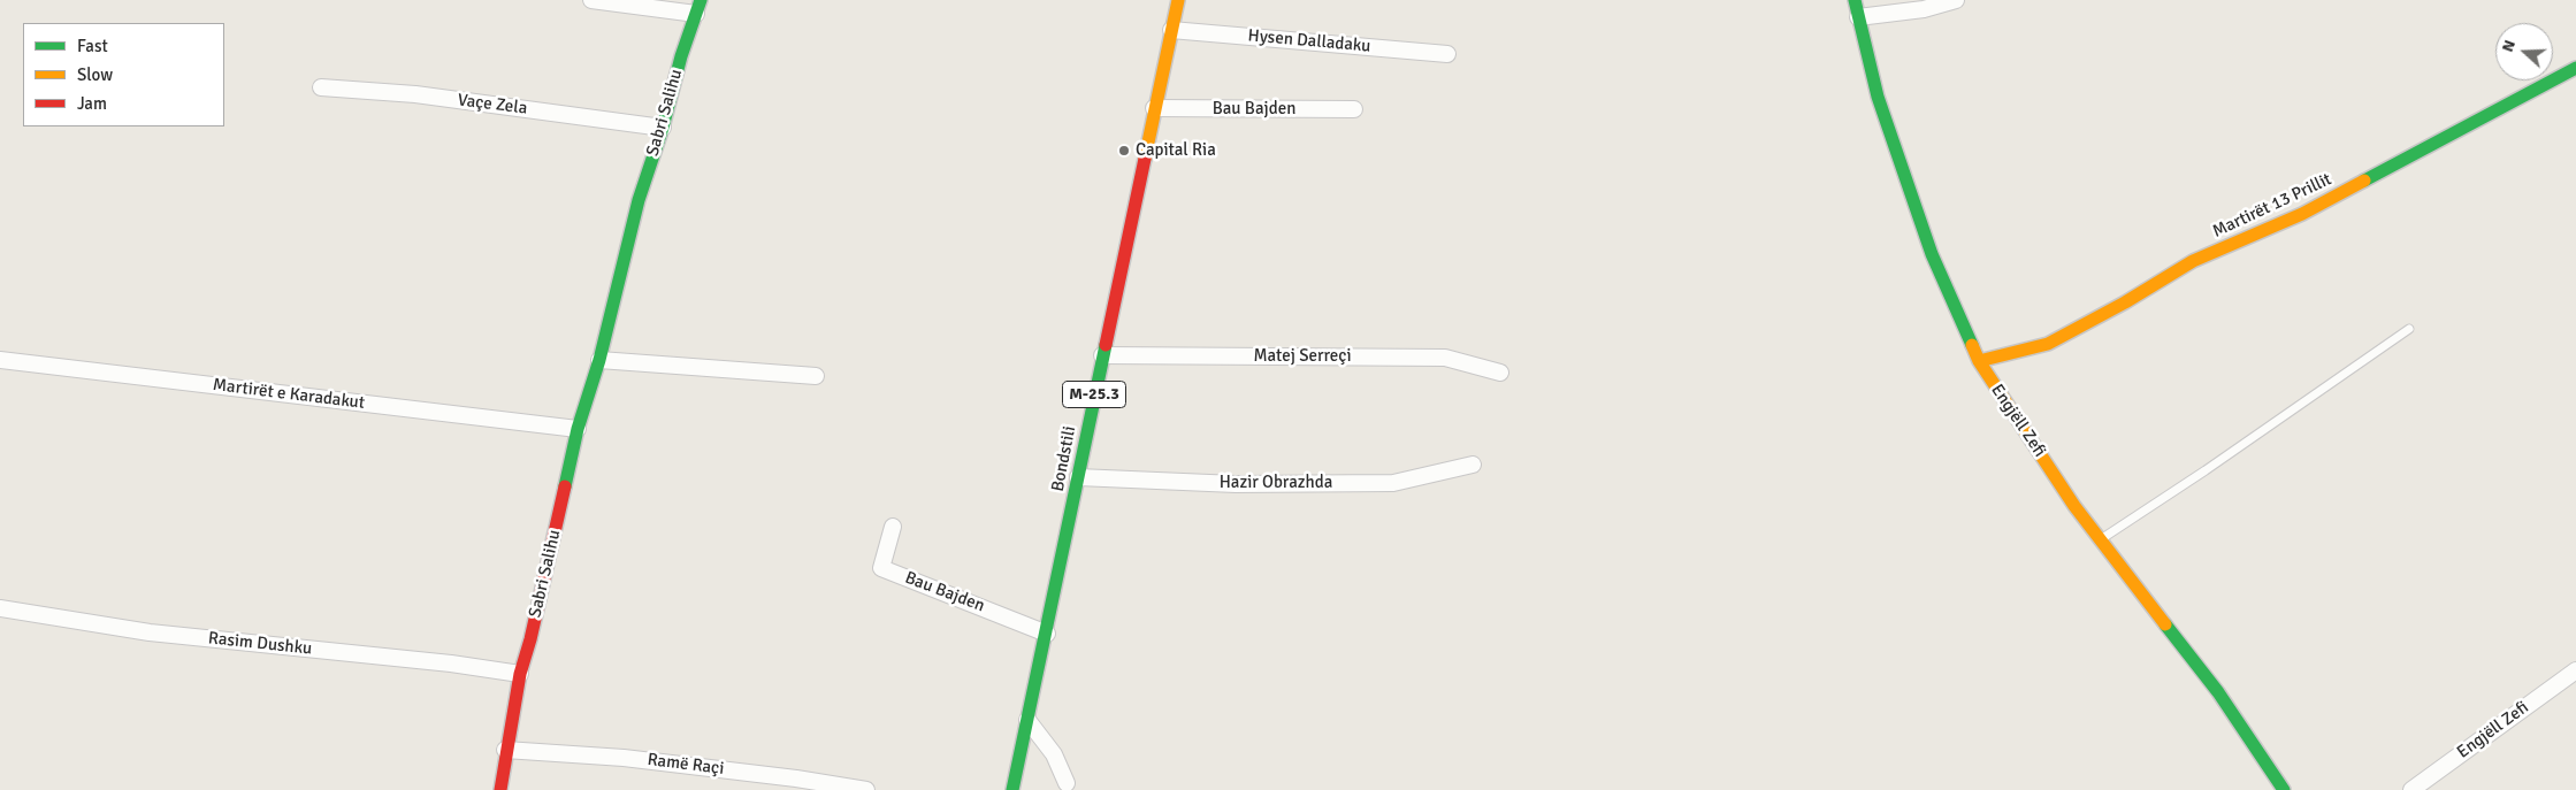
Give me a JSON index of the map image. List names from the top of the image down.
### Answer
{
  "streets": {
    "street": [
      "Hysen Dalladaku",
      "Vaçe Zela",
      "Bau Bajden",
      "Sabri Salihu",
      "Martirët 13 Prillit",
      "Matej Serreçi",
      "Martirët e Karadakut",
      "M-25.3",
      "Engjëll Zefi",
      "Bondstili",
      "Hazir Obrazhda",
      "Rasim Dushku",
      "Ramë Raçi"
    ]
  },
  "crossings": [
    ["Hysen Dalladaku", "Bondstili"],
    ["Vaçe Zela", "Sabri Salihu"],
    ["Bau Bajden", "Bondstili"],
    ["Sabri Salihu", "Martirët e Karadakut"],
    ["Sabri Salihu", "Rasim Dushku"],
    ["Sabri Salihu", "Ramë Raçi"],
    ["Martirët 13 Prillit", "Engjëll Zefi"],
    ["Matej Serreçi", "Bondstili"],
    ["Bondstili", "Hazir Obrazhda"]
  ],
  "places": ["Capital Ria"],
  "legend": ["Fast", "Slow", "Jam"],
  "north": "left"
}
